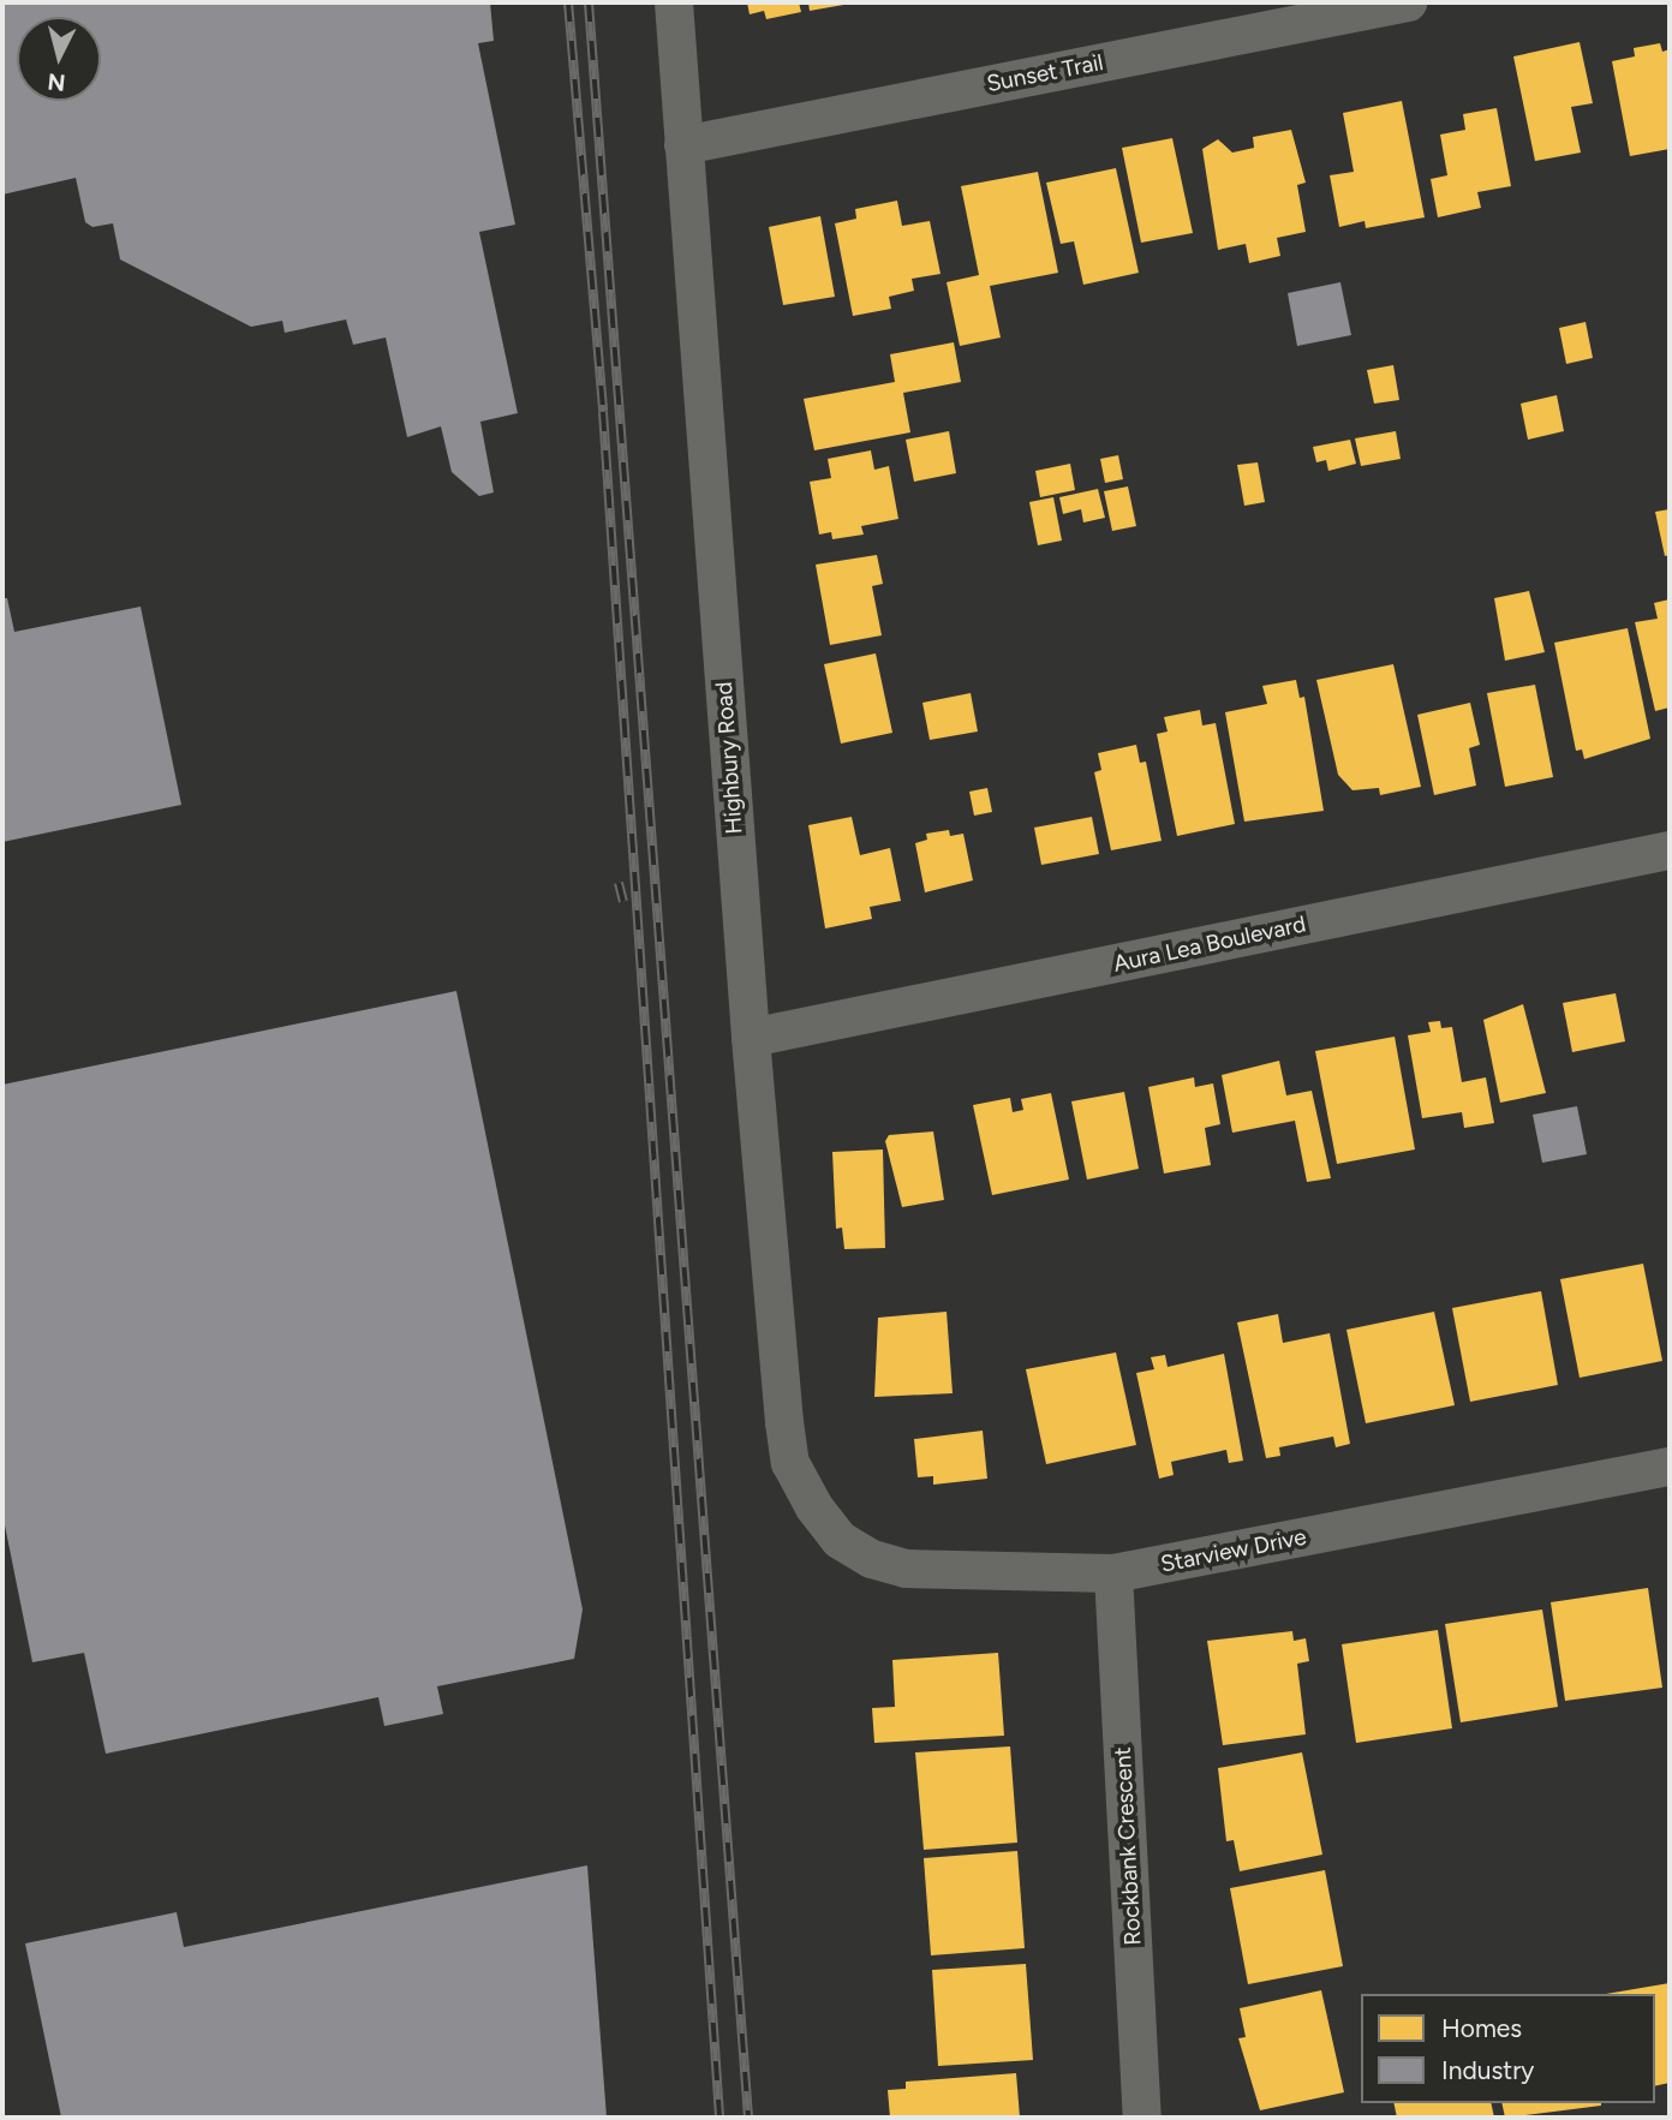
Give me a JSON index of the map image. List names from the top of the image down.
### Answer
{
  "streets": {
    "street": [
      "Sunset Trail",
      "Highbury Road",
      "Aura Lea Boulevard",
      "Starview Drive",
      "Rockbank Crescent"
    ]
  },
  "crossings": [
    ["Sunset Trail", "Highbury Road"],
    ["Highbury Road", "Aura Lea Boulevard"],
    ["Highbury Road", "Starview Drive"],
    ["Starview Drive", "Rockbank Crescent"]
  ],
  "legend": ["Homes", "Industry"],
  "north": "bottom"
}
